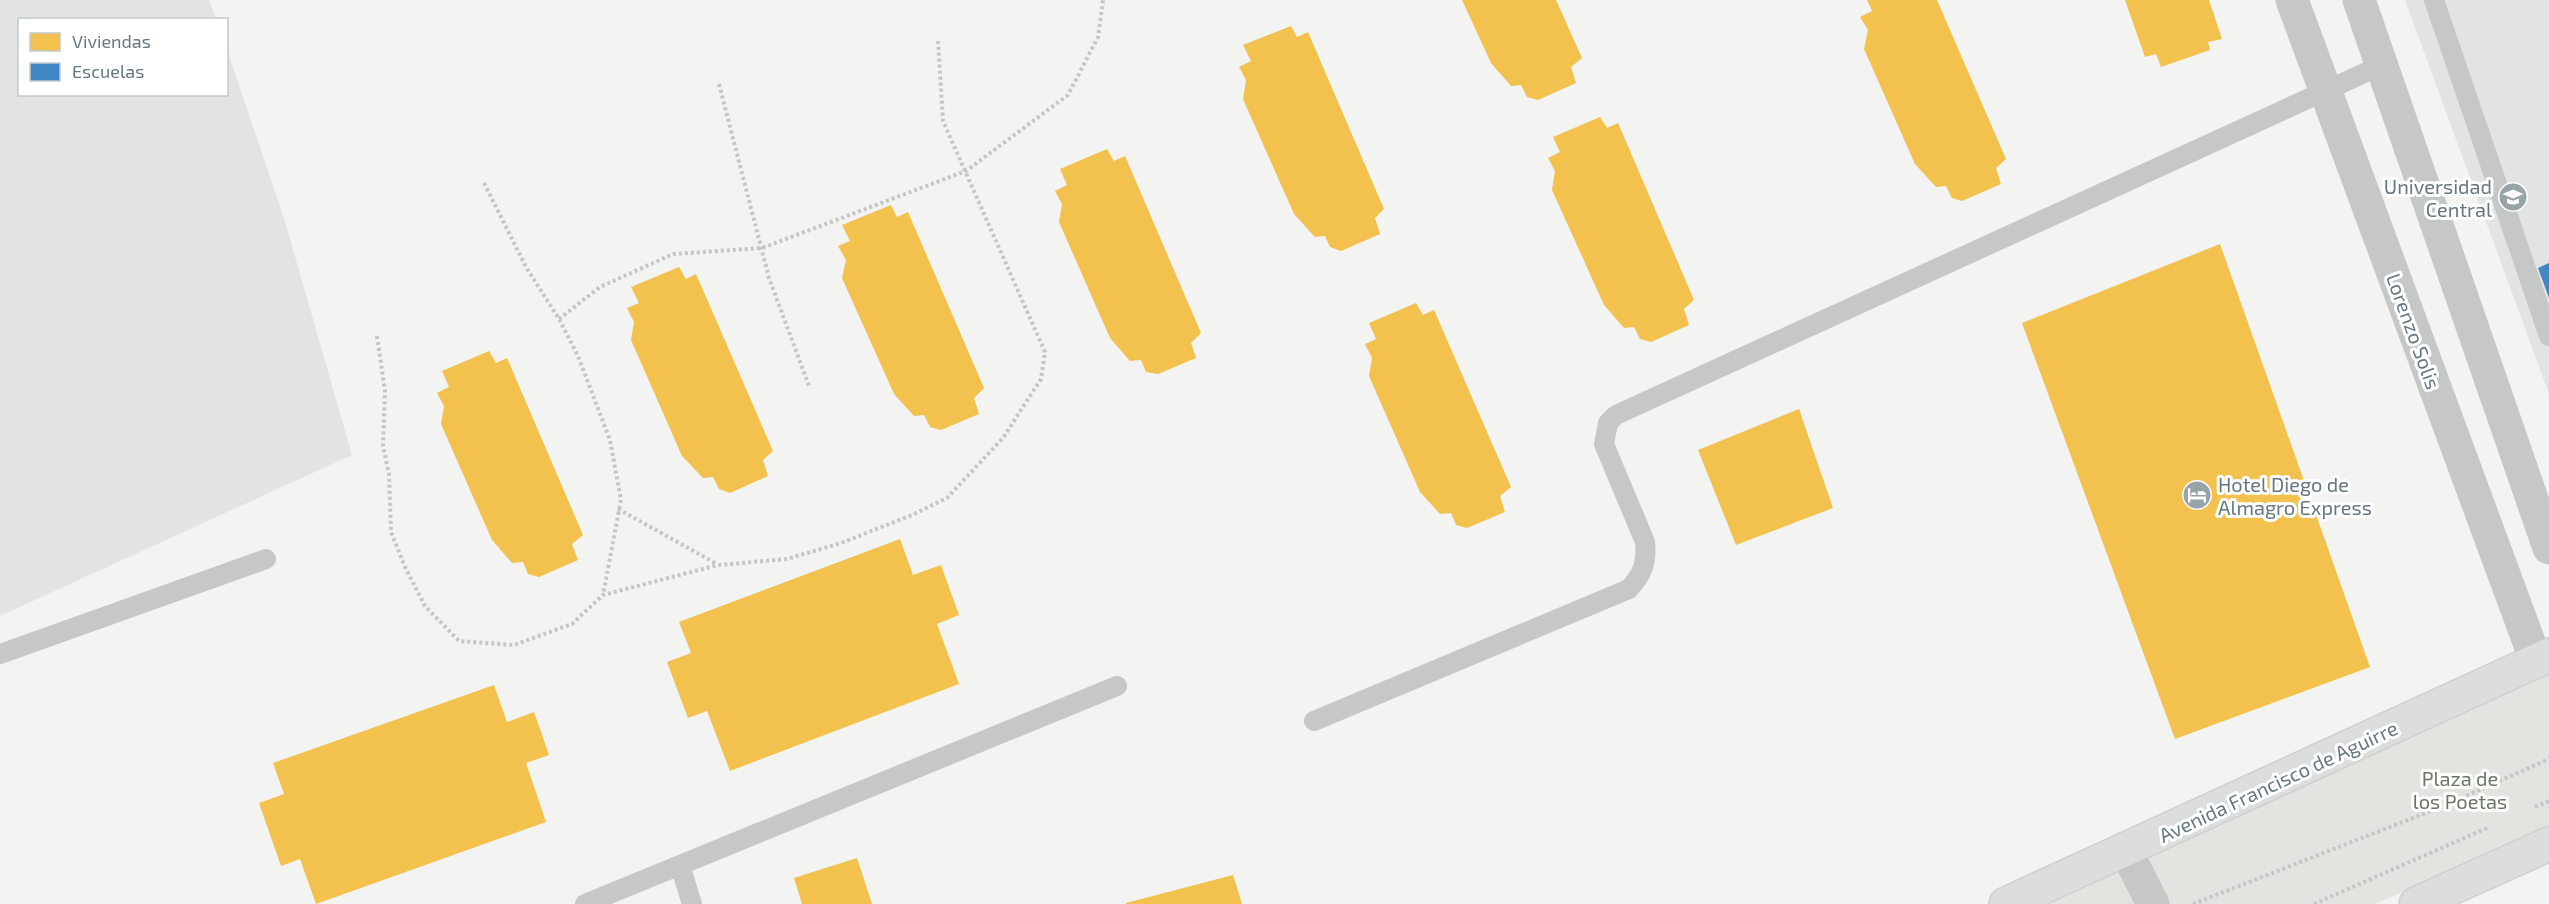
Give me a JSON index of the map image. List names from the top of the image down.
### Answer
{
  "streets": {
    "main road": ["Avenida Francisco de Aguirre"],
    "street": ["Lorenzo Solis"]
  },
  "crossings": [
    ["Lorenzo Solis", "Avenida Francisco de Aguirre"]
  ],
  "parks": ["Plaza de los Poetas"],
  "places": {
    "school or university": ["Universidad Central"],
    "hotel": ["Hotel Diego de Almagro Express"]
  },
  "legend": ["Viviendas", "Escuelas"]
}
